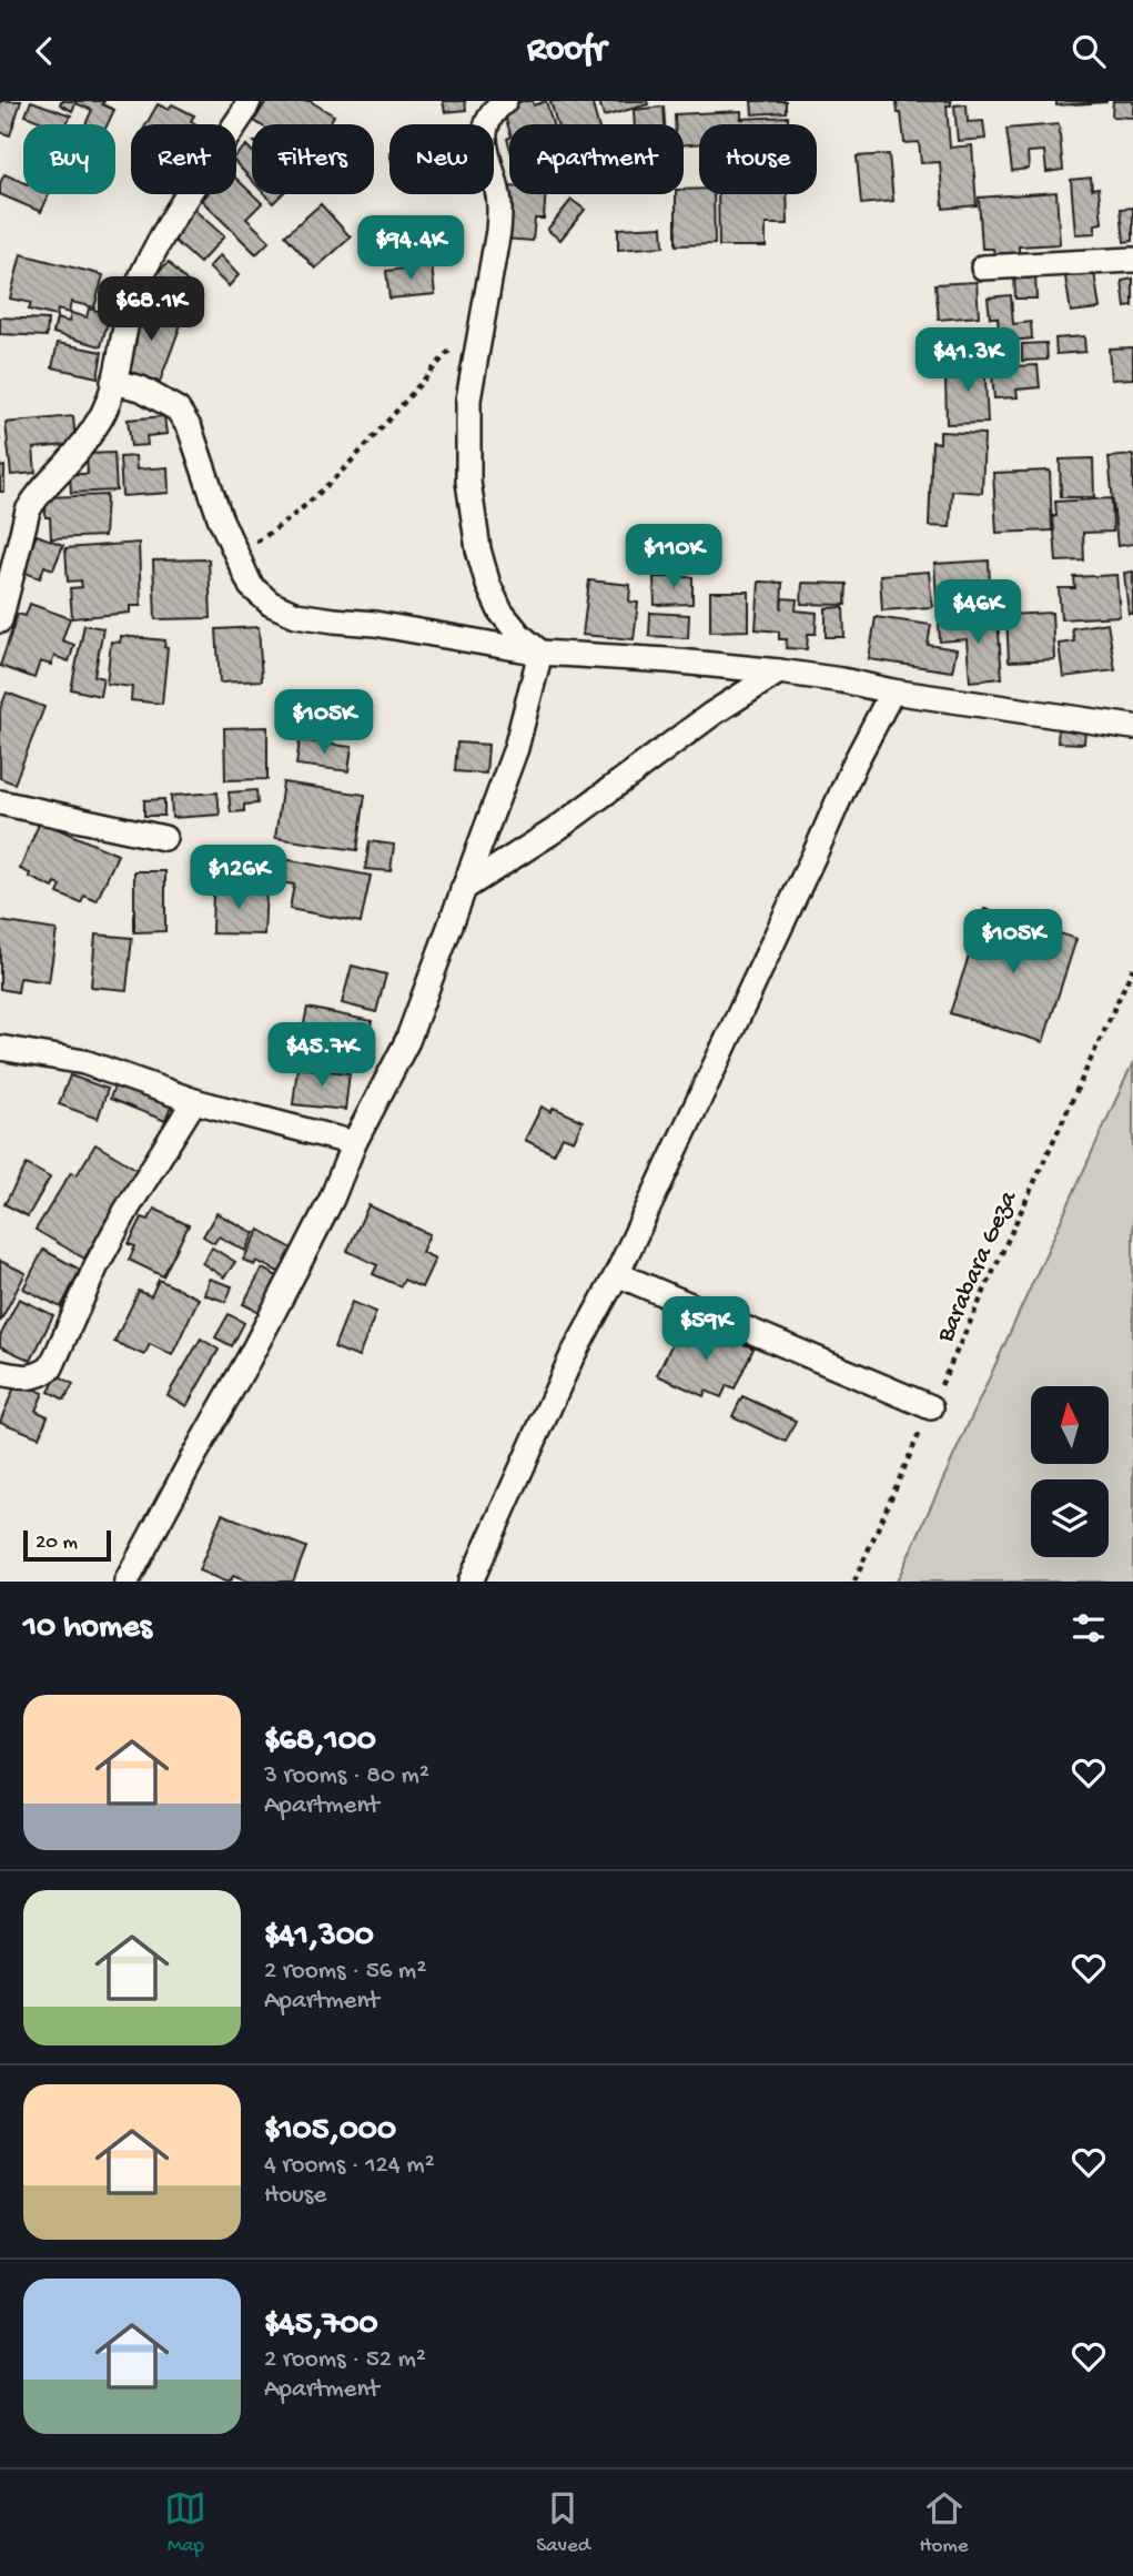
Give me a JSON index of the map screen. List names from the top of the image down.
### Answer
{
  "streets": {
    "path": ["Barabara Geza"]
  },
  "scale_bar": "20 m",
  "north": "top",
  "page": {
    "header": "Roofr",
    "chip": [
      "Buy",
      "Rent",
      "Filters",
      "New",
      "Apartment",
      "House"
    ],
    "price": [
      "$94.4K",
      "$68.1K",
      "$41.3K",
      "$110K",
      "$46K",
      "$105K",
      "$126K",
      "$105K",
      "$45.7K",
      "$59K"
    ],
    "scale": "20 m",
    "heading": "10 homes",
    "list": [
      {
        "name": "$68,100",
        "note": "3 rooms · 80 m² · Apartment"
      },
      {
        "name": "$41,300",
        "note": "2 rooms · 56 m² · Apartment"
      },
      {
        "name": "$105,000",
        "note": "4 rooms · 124 m² · House"
      },
      {
        "name": "$45,700",
        "note": "2 rooms · 52 m² · Apartment"
      }
    ],
    "tabs": ["Map", "Saved", "Home"]
  }
}
